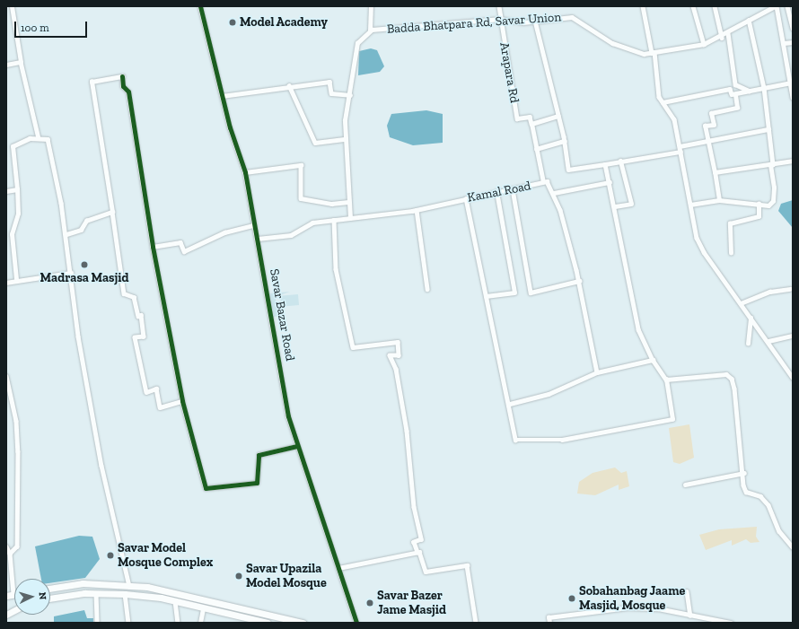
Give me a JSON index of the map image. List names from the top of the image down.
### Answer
{
  "streets": {
    "street": [
      "Badda Bhatpara Rd, Savar Union",
      "Arapara Rd",
      "Kamal Road",
      "Savar Bazar Road"
    ]
  },
  "crossings": [
    ["Badda Bhatpara Rd, Savar Union", "Arapara Rd"],
    ["Badda Bhatpara Rd, Savar Union", "Kamal Road"],
    ["Kamal Road", "Savar Bazar Road"]
  ],
  "places": [
    "Model Academy",
    "Madrasa Masjid",
    "Savar Model Mosque Complex",
    "Savar Upazila Model Mosque",
    "Sobahanbag Jaame Masjid, Mosque",
    "Savar Bazer Jame Masjid"
  ],
  "scale_bar": "100 m",
  "north": "right"
}
